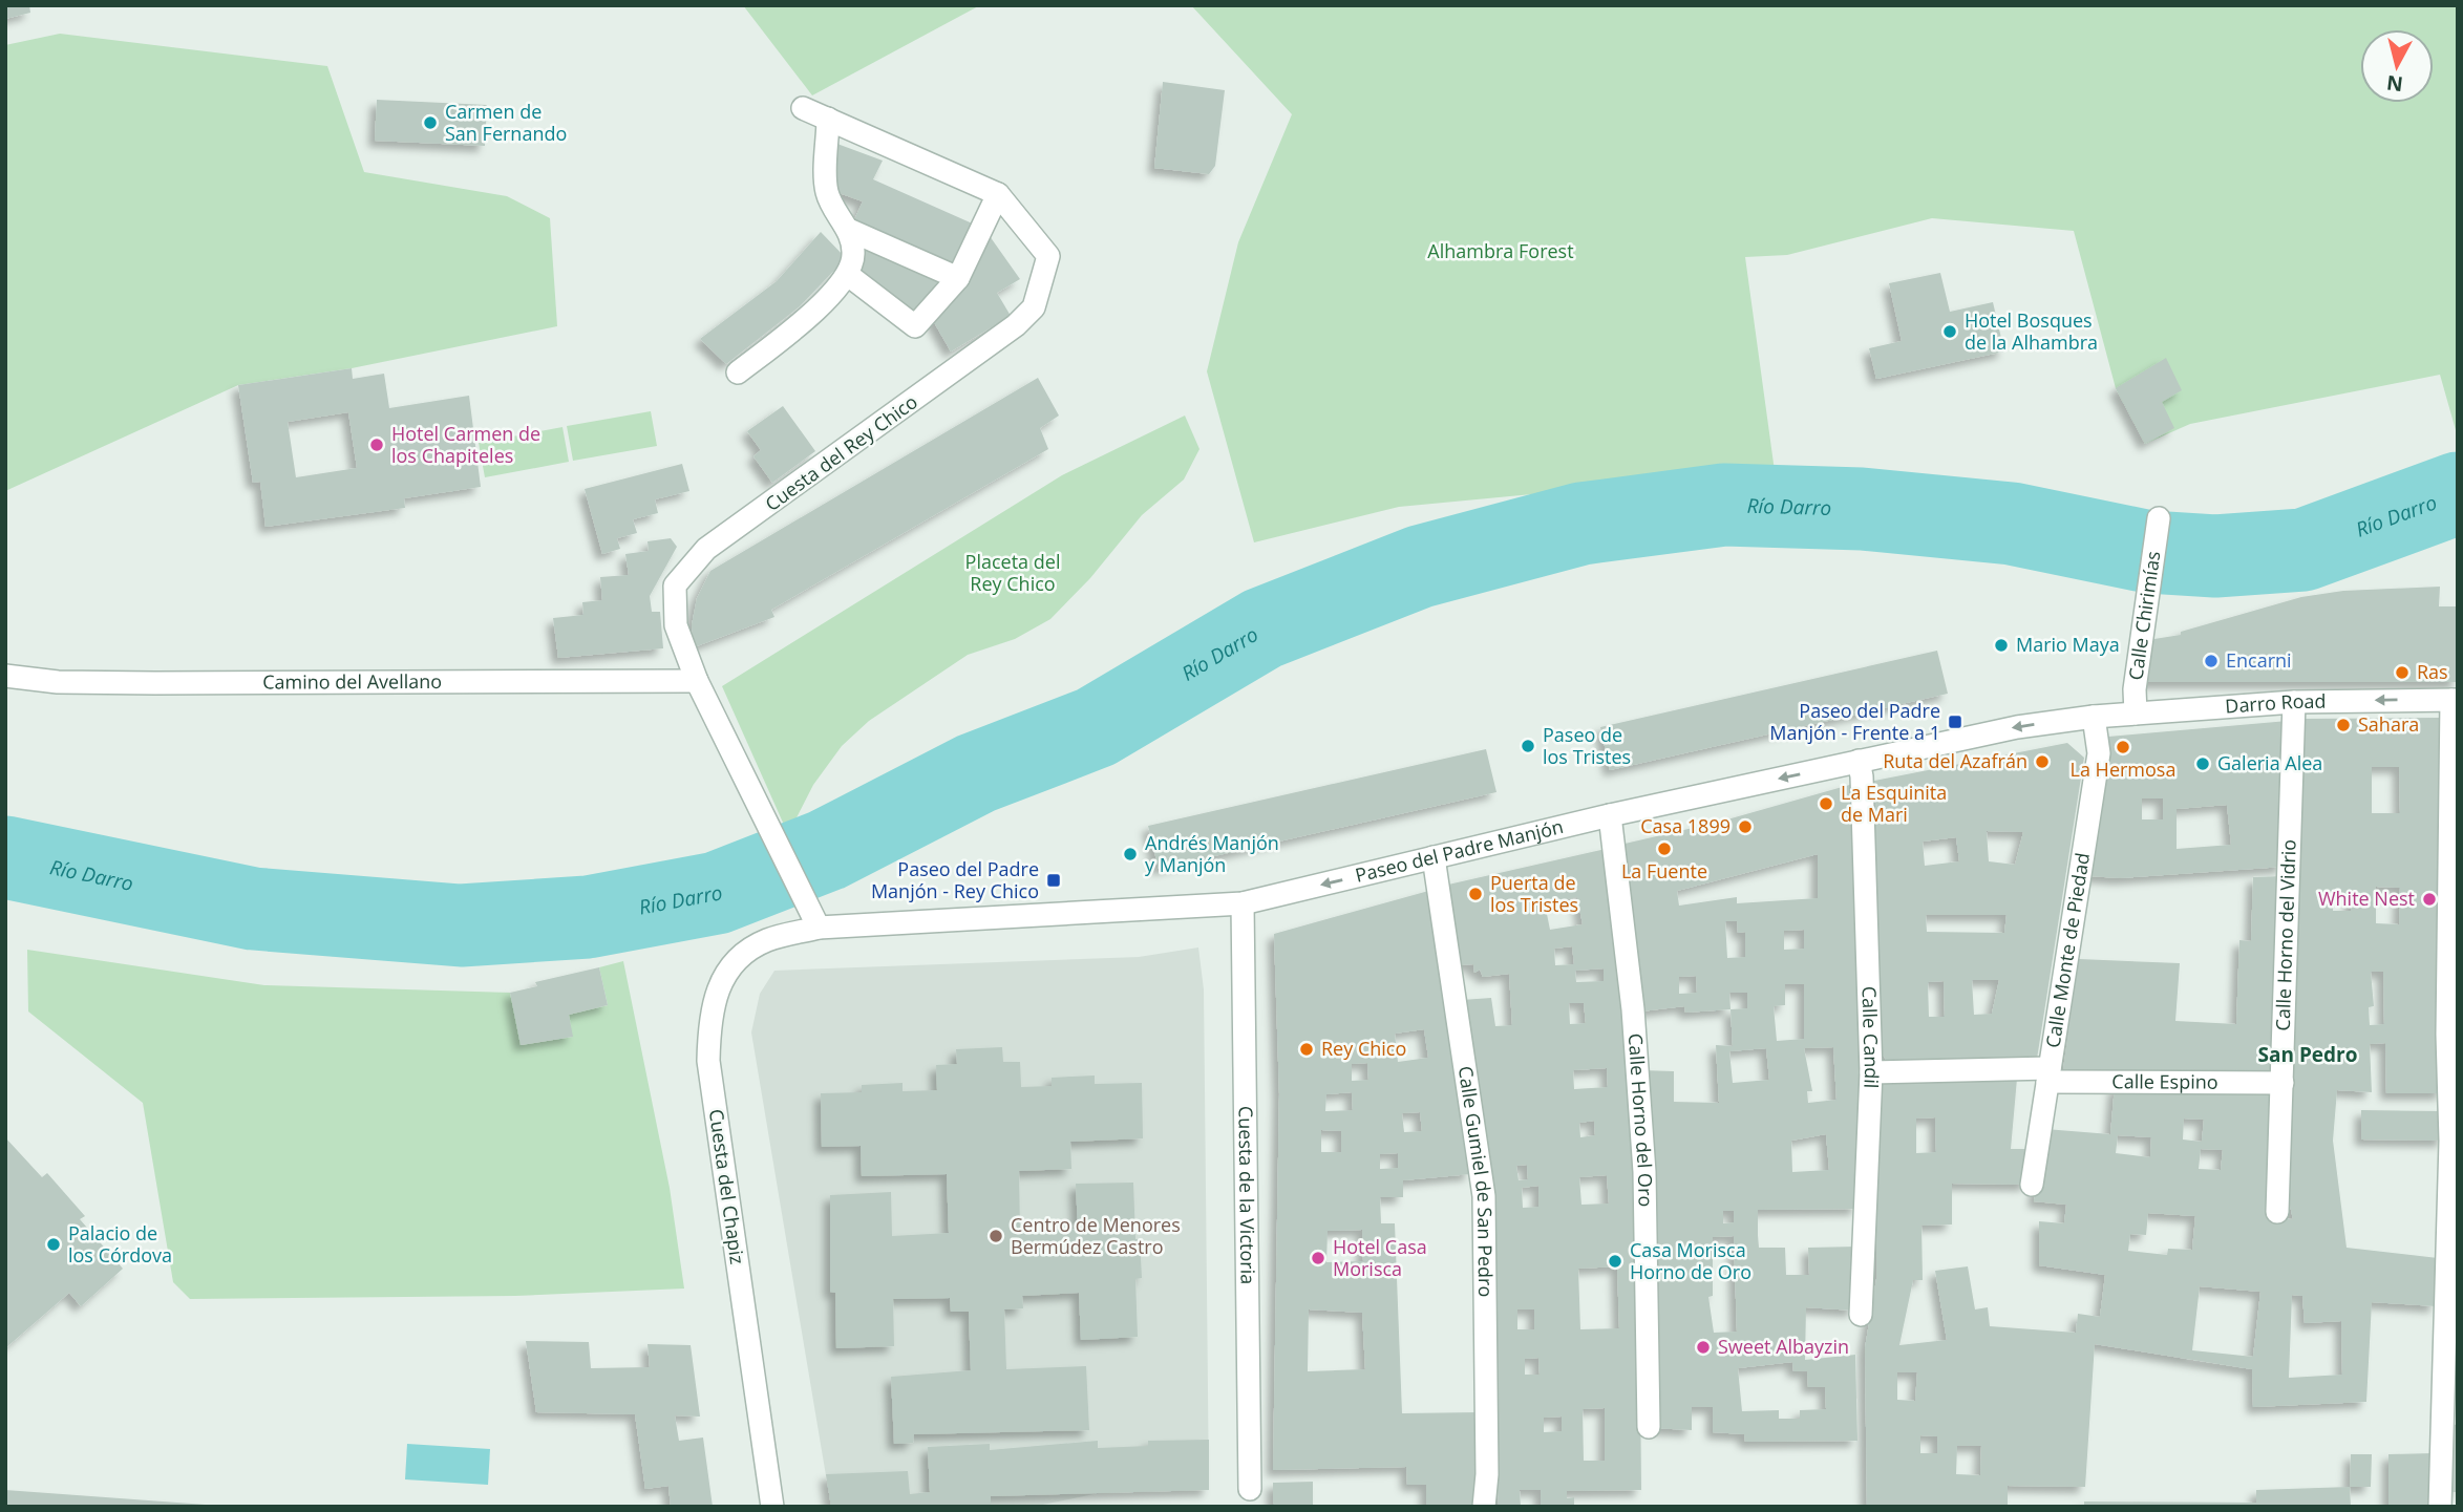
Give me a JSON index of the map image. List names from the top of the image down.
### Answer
{
  "streets": {
    "street": [
      "Cuesta del Rey Chico",
      "Calle Chirimías",
      "Camino del Avellano",
      "Darro Road",
      "Paseo del Padre Manjón",
      "Calle Horno del Vidrio",
      "Calle Monte de Piedad",
      "Calle Candil",
      "Calle Espino",
      "Calle Horno del Oro",
      "Calle Gumiel de San Pedro",
      "Cuesta del Chapiz",
      "Cuesta de la Victoria"
    ]
  },
  "crossings": [
    ["Cuesta del Rey Chico", "Camino del Avellano"],
    ["Cuesta del Rey Chico", "Paseo del Padre Manjón"],
    ["Cuesta del Rey Chico", "Cuesta del Chapiz"],
    ["Calle Chirimías", "Darro Road"],
    ["Darro Road", "Paseo del Padre Manjón"],
    ["Darro Road", "Calle Horno del Vidrio"],
    ["Darro Road", "Calle Monte de Piedad"],
    ["Paseo del Padre Manjón", "Calle Monte de Piedad"],
    ["Paseo del Padre Manjón", "Calle Candil"],
    ["Paseo del Padre Manjón", "Calle Horno del Oro"],
    ["Paseo del Padre Manjón", "Calle Gumiel de San Pedro"],
    ["Paseo del Padre Manjón", "Cuesta del Chapiz"],
    ["Paseo del Padre Manjón", "Cuesta de la Victoria"],
    ["Calle Horno del Vidrio", "Calle Espino"],
    ["Calle Monte de Piedad", "Calle Espino"],
    ["Calle Candil", "Calle Espino"]
  ],
  "one_way": ["Darro Road", "Paseo del Padre Manjón"],
  "districts": ["San Pedro"],
  "water": ["Río Darro"],
  "parks": ["Alhambra Forest", "Placeta del Rey Chico"],
  "places": {
    "other": [
      "Carmen de San Fernando",
      "Hotel Bosques de la Alhambra",
      "Hotel Carmen de los Chapiteles",
      "Mario Maya",
      "Encarni",
      "Ras",
      "Sahara",
      "Paseo de los Tristes",
      "La Hermosa",
      "Ruta del Azafrán",
      "Galeria Alea",
      "La Esquinita de Mari",
      "Casa 1899",
      "La Fuente",
      "Andrés Manjón y Manjón",
      "Puerta de los Tristes",
      "White Nest",
      "Rey Chico",
      "Centro de Menores Bermúdez Castro",
      "Palacio de los Córdova",
      "Hotel Casa Morisca",
      "Casa Morisca Horno de Oro",
      "Sweet Albayzin"
    ],
    "transit": ["Paseo del Padre Manjón - Frente a 1", "Paseo del Padre Manjón - Rey Chico"]
  },
  "north": "bottom"
}
